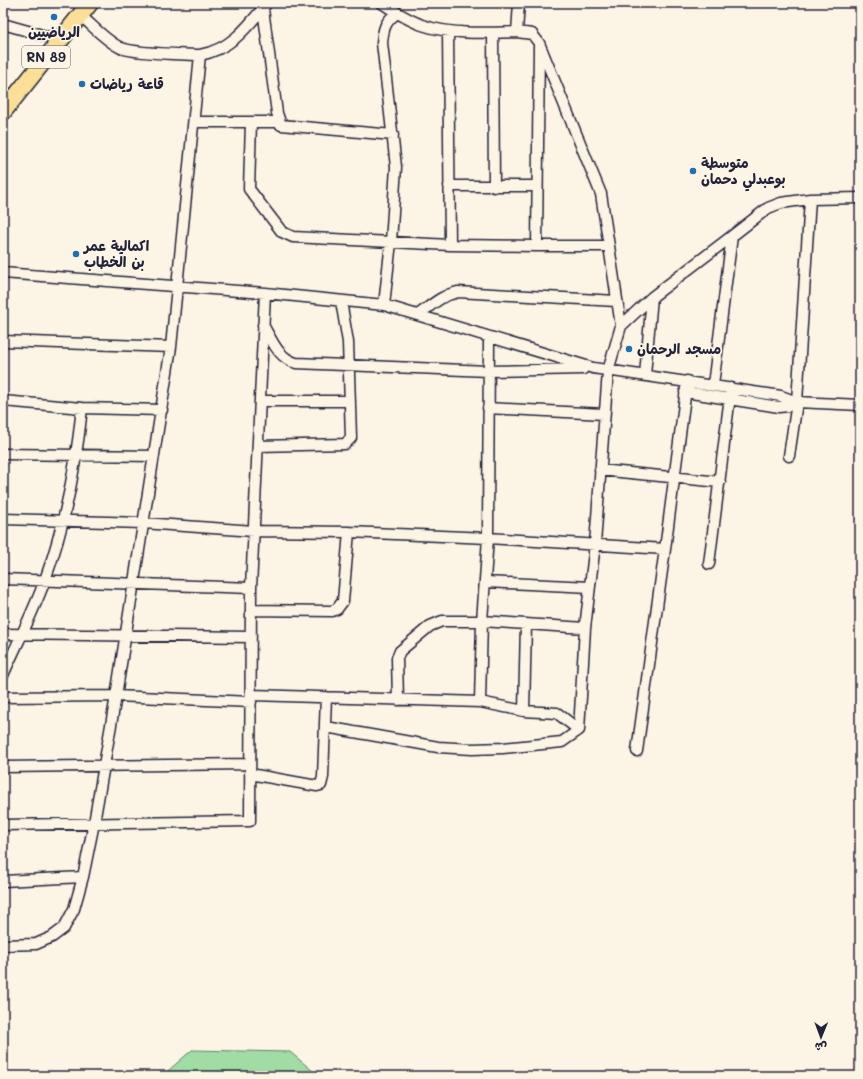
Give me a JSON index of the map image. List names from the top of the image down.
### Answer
{
  "streets": {
    "main road": ["RN 89"]
  },
  "places": [
    "الرياضيين",
    "قاعة رياضات",
    "متوسطة بوعبدلي دحمان",
    "اكمالية عمر بن الخطاب",
    "مسجد الرحمان"
  ],
  "north": "bottom"
}
